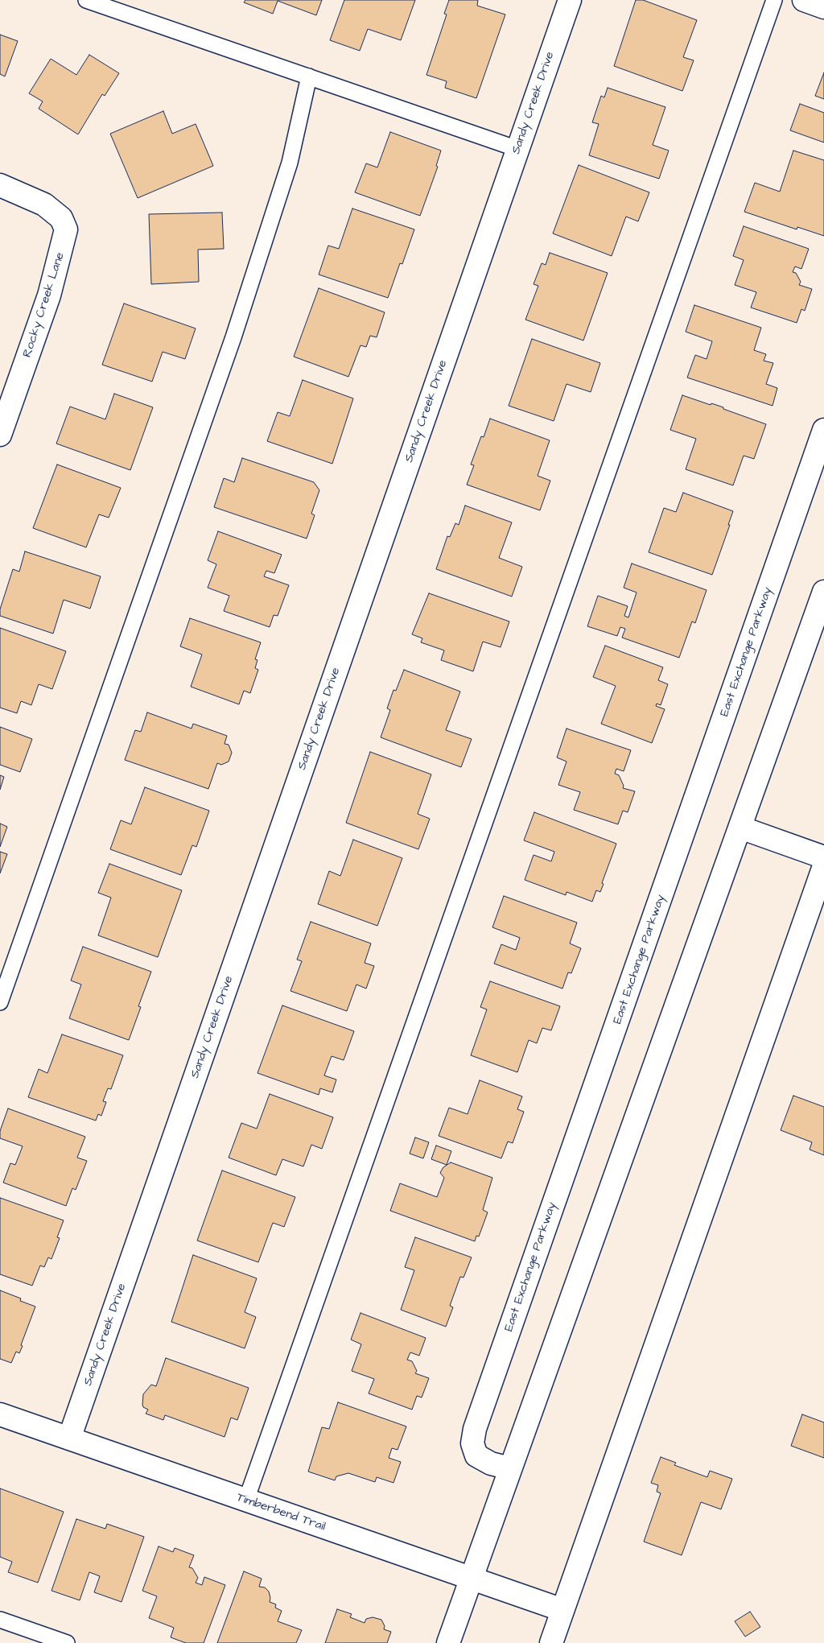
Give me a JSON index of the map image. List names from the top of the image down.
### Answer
{
  "streets": {
    "street": [
      "Sandy Creek Drive",
      "Rocky Creek Lane",
      "East Exchange Parkway",
      "Timberbend Trail"
    ]
  },
  "crossings": [
    ["Sandy Creek Drive", "Timberbend Trail"]
  ]
}
